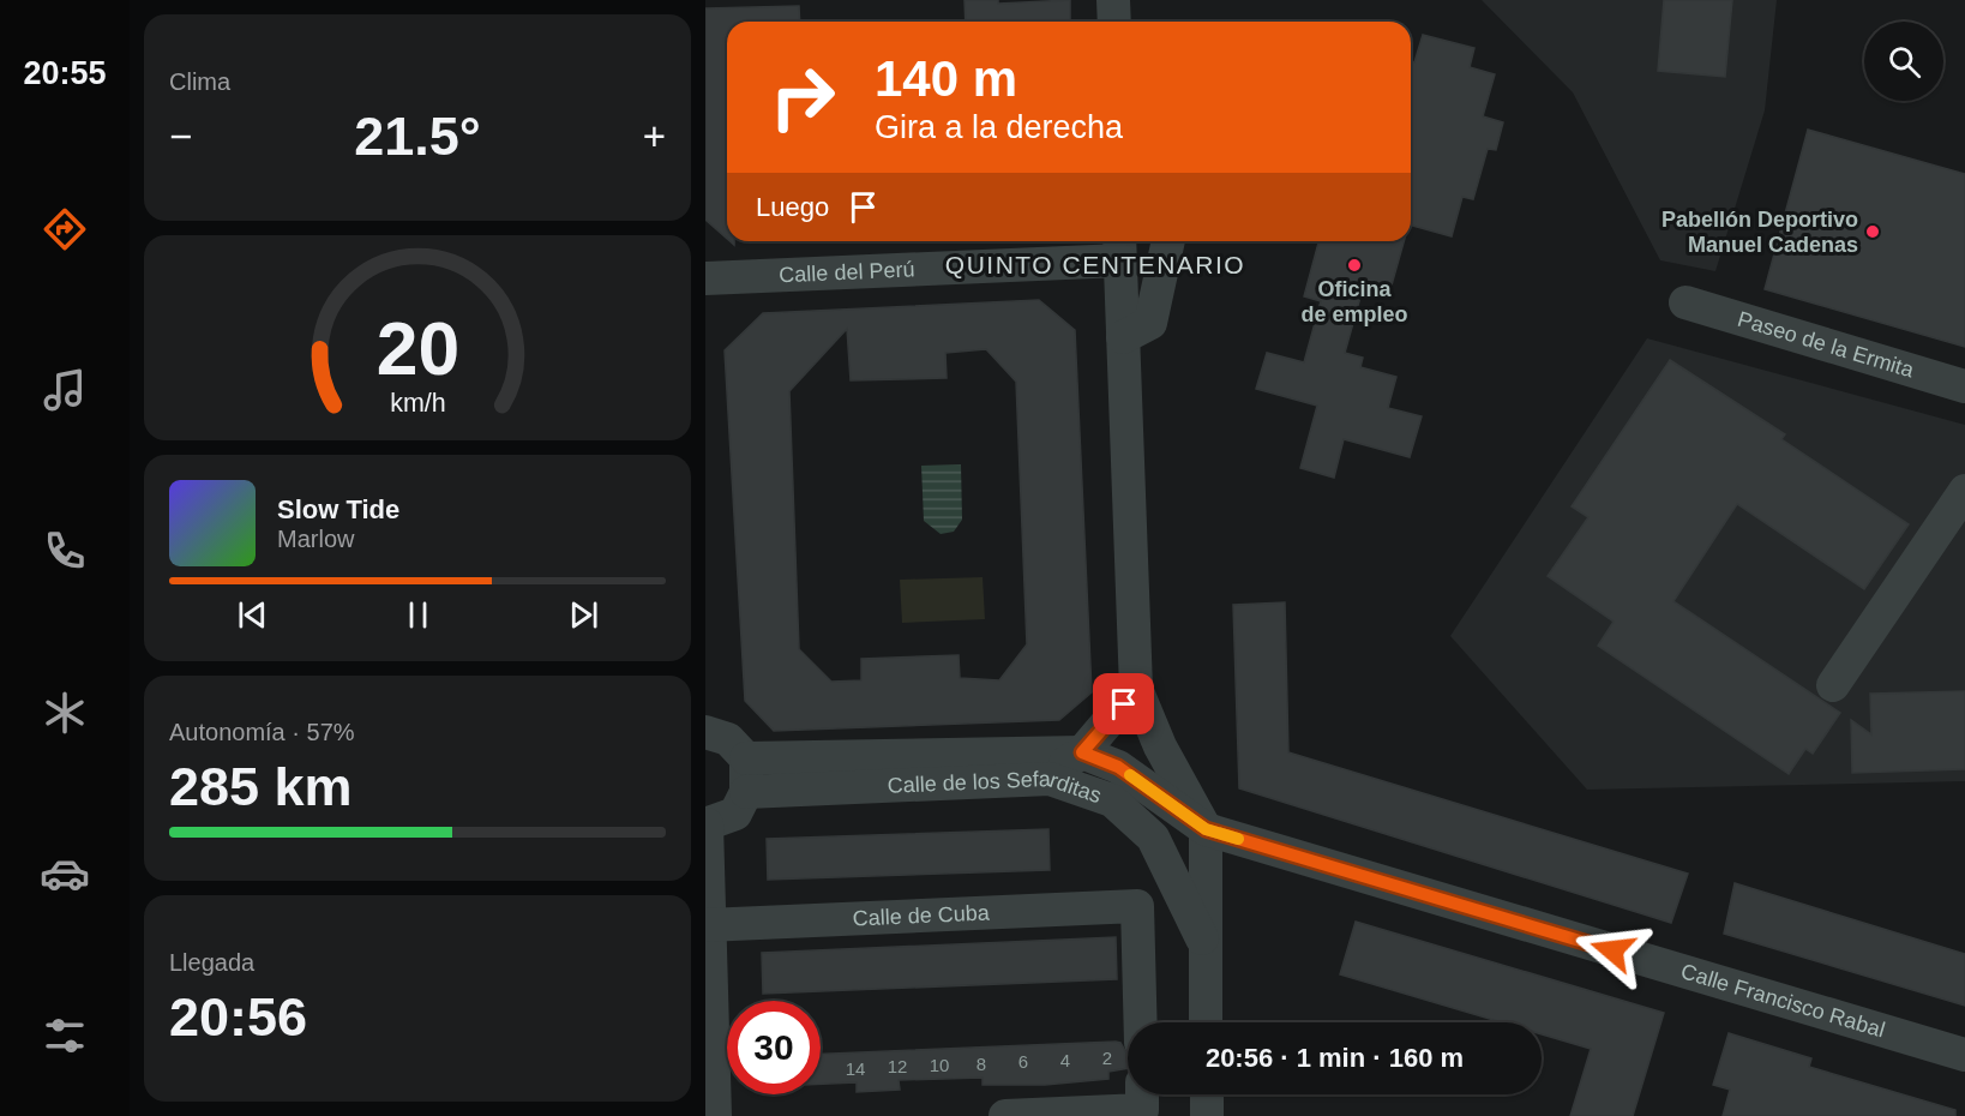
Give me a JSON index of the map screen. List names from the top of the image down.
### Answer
{
  "streets": {
    "street": [
      "Calle del Perú",
      "Paseo de la Ermita",
      "Calle de los Sefarditas",
      "Calle de Cuba",
      "Calle Francisco Rabal"
    ]
  },
  "crossings": [
    ["Calle de los Sefarditas", "Calle Francisco Rabal"]
  ],
  "districts": ["QUINTO CENTENARIO"],
  "places": ["Pabellón Deportivo Manuel Cadenas", "Oficina de empleo"],
  "house_numbers": [
    "2",
    "4",
    "6",
    "8",
    "10",
    "12",
    "14"
  ],
  "page": {
    "tabs": "20:55",
    "tile": [
      "Clima",
      ["Autonomía · 57%", "285 km"],
      ["Llegada", "20:56"]
    ],
    "turn": ["140 m", "Gira a la derecha"],
    "heat": ["−", "21.5°", "+"],
    "then": "Luego",
    "song": ["Slow Tide", "Marlow"],
    "limit": "30",
    "trip": "20:56 · 1 min · 160 m",
    "gauge": ["20", "km/h"]
  }
}
